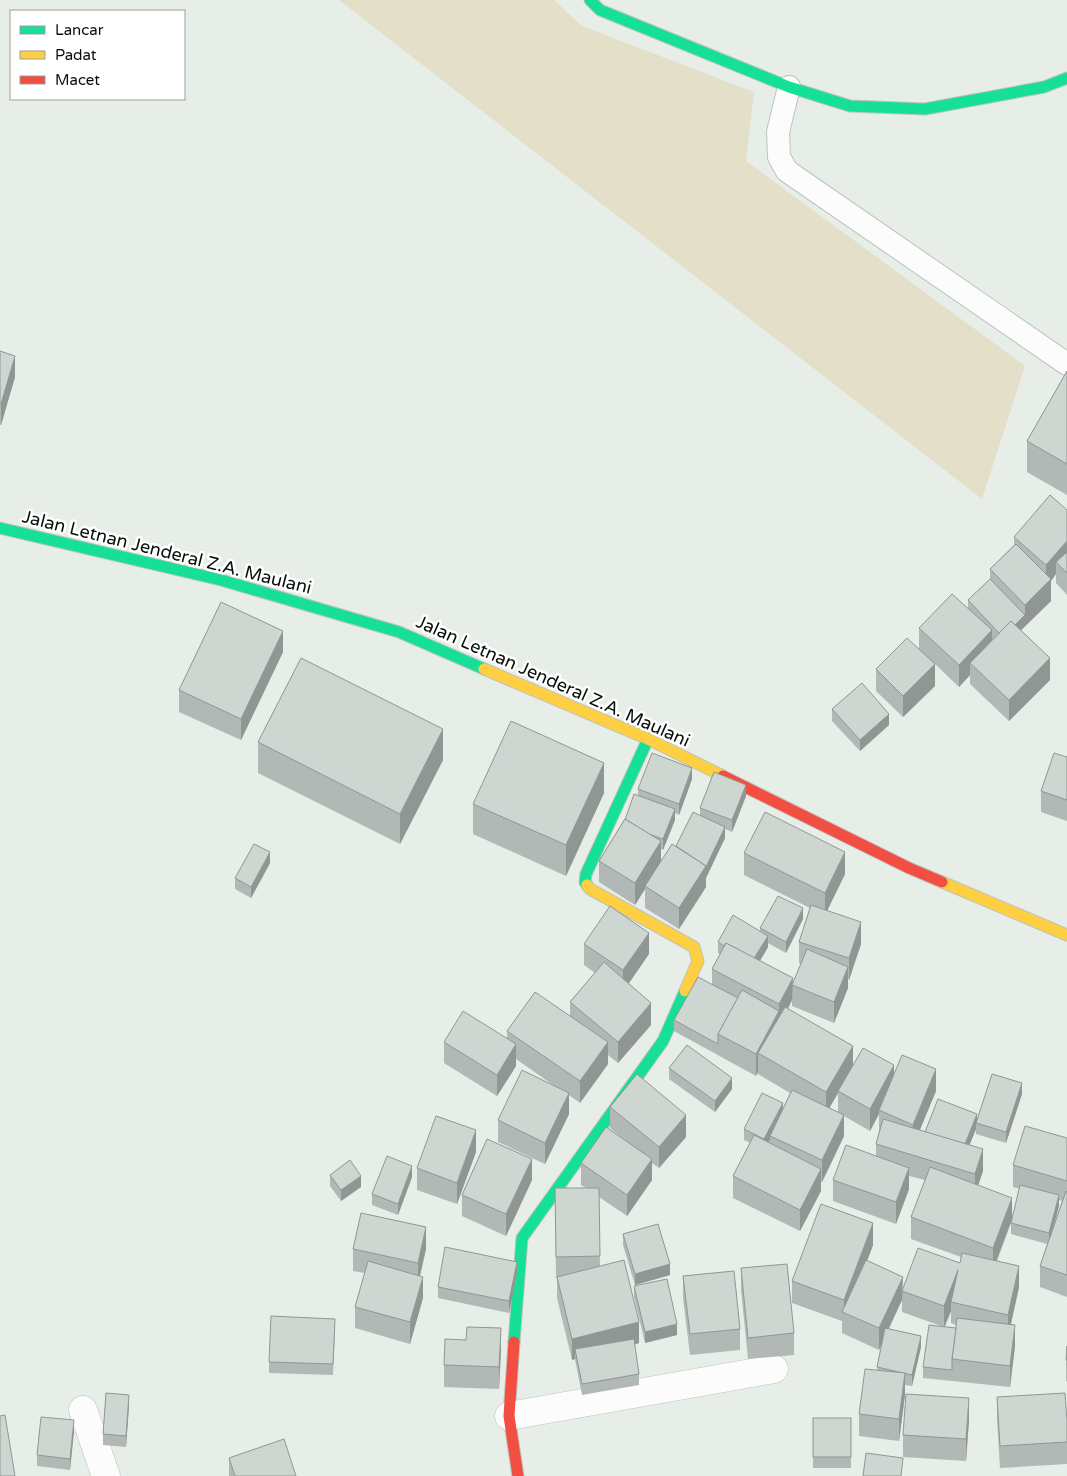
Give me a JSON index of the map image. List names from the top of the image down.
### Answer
{
  "streets": {
    "street": ["Jalan Letnan Jenderal Z.A. Maulani"]
  },
  "legend": ["Lancar", "Padat", "Macet"]
}
